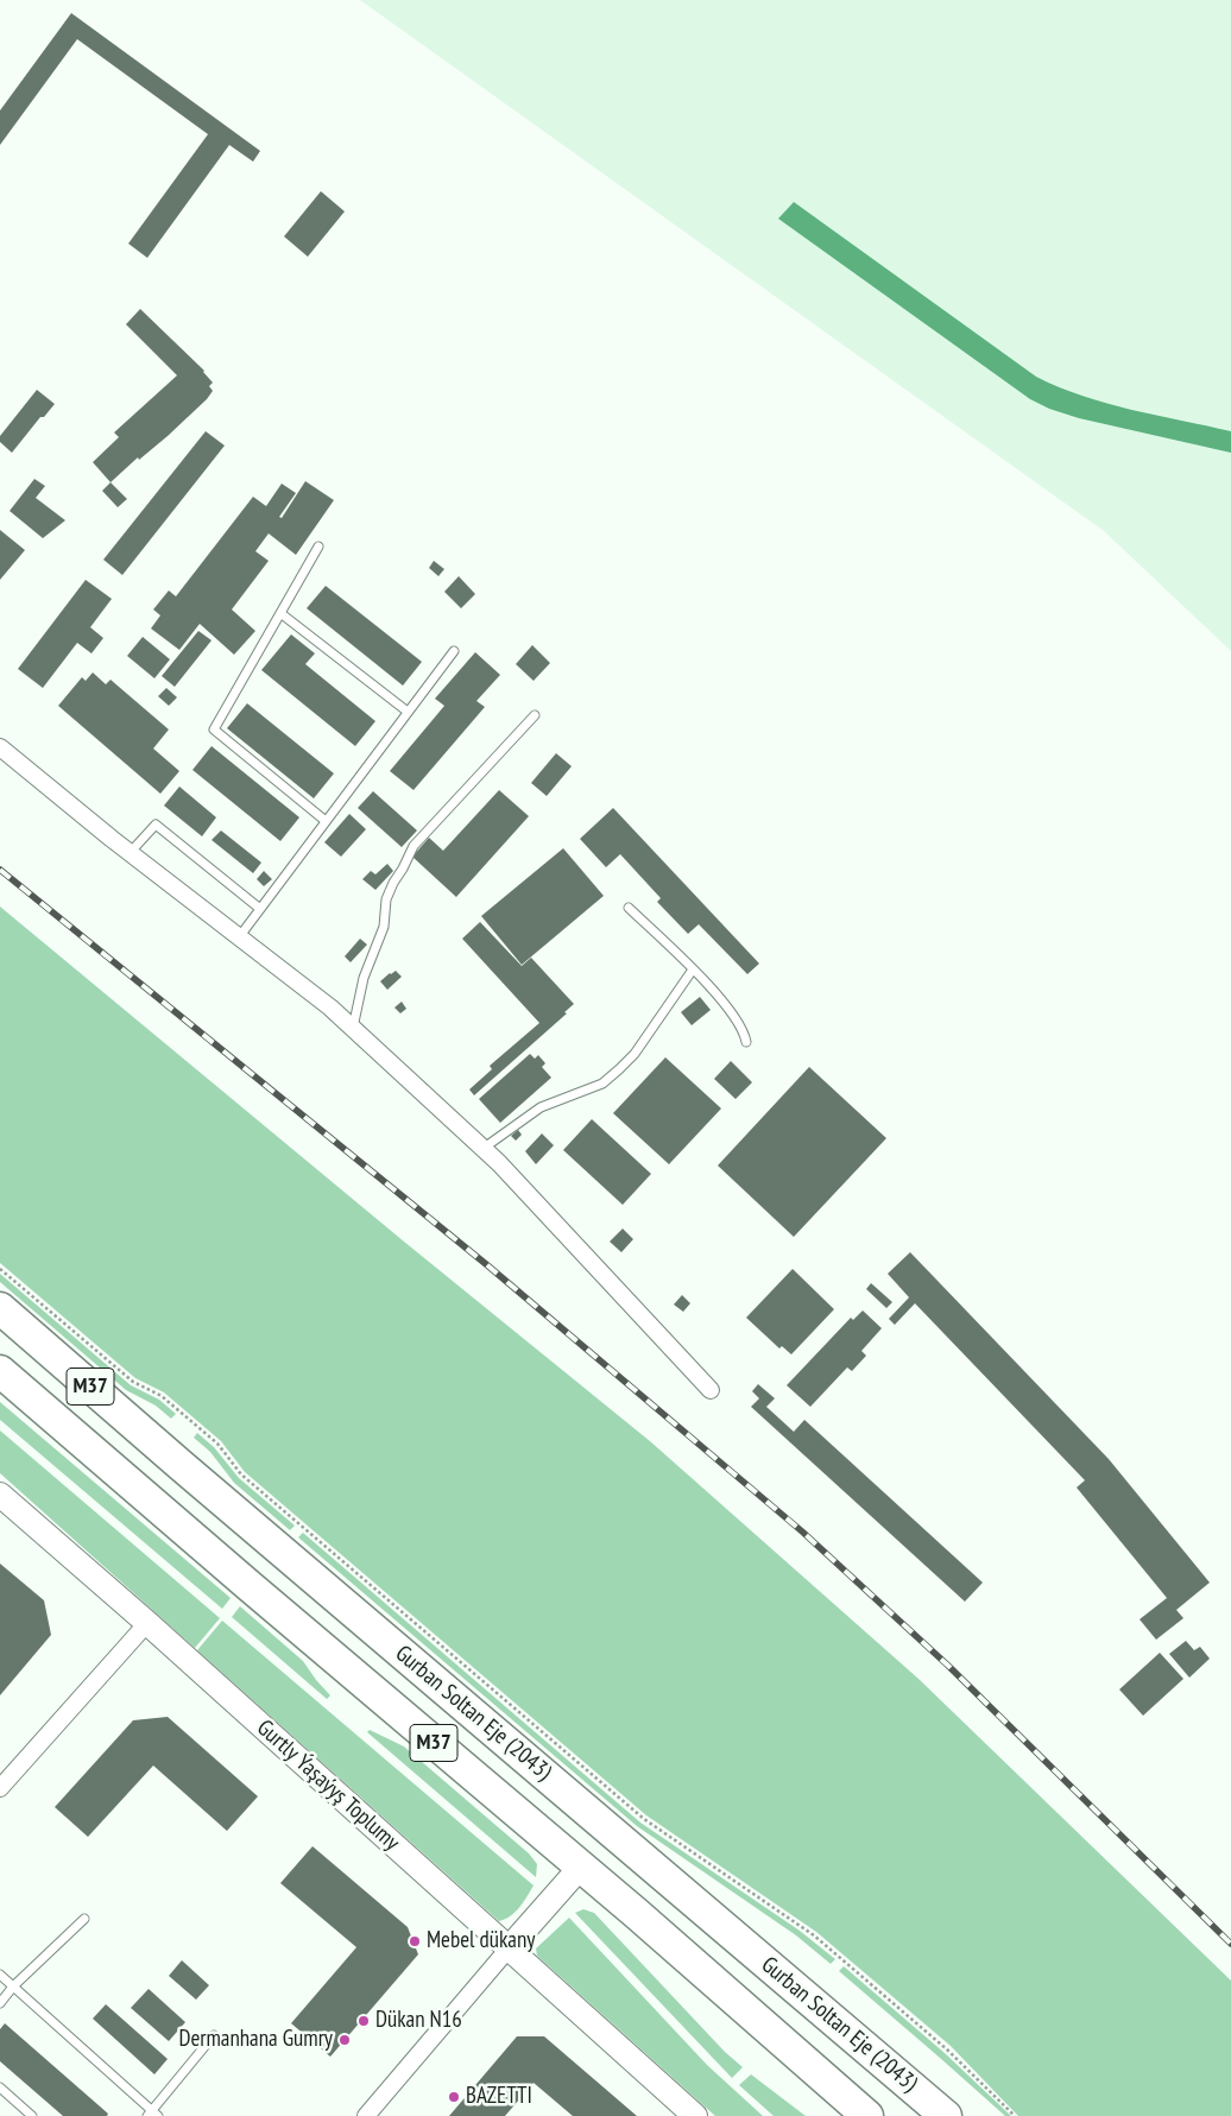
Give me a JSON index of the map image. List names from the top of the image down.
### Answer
{
  "streets": {
    "highway": ["M37", "Gurban Soltan Eje (2043)"],
    "street": ["Gurtly Ýaşaýyş Toplumy"]
  },
  "places": [
    "Mebel dükany",
    "Dükan N16",
    "Dermanhana Gumry",
    "BAZETTI"
  ]
}
